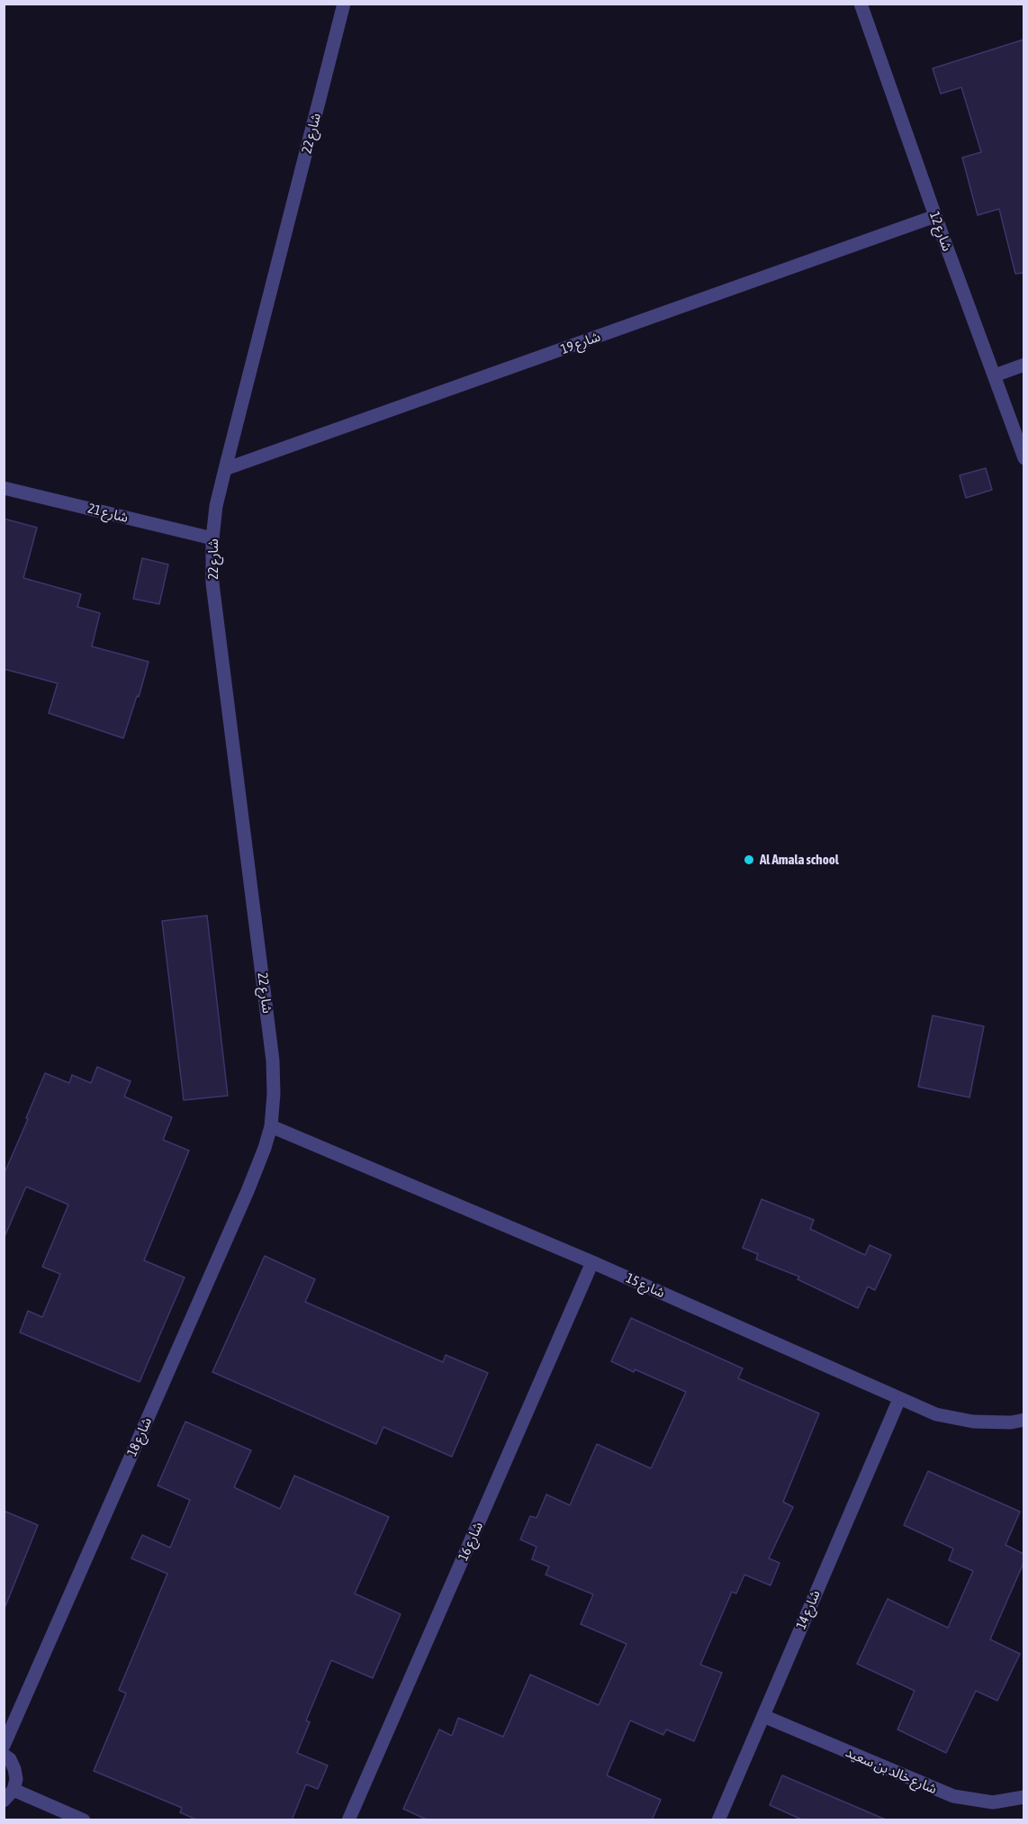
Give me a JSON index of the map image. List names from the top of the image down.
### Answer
{
  "streets": {
    "street": [
      "شارع 22",
      "شارع 12",
      "شارع 19",
      "شارع 21",
      "شارع 15",
      "شارع 18",
      "شارع 16",
      "شارع 14",
      "شارع خالد بن سعيد"
    ]
  },
  "crossings": [
    ["شارع 22", "شارع 19"],
    ["شارع 22", "شارع 21"],
    ["شارع 22", "شارع 15"],
    ["شارع 22", "شارع 18"],
    ["شارع 12", "شارع 19"],
    ["شارع 15", "شارع 18"],
    ["شارع 15", "شارع 16"],
    ["شارع 15", "شارع 14"],
    ["شارع 14", "شارع خالد بن سعيد"]
  ],
  "places": ["Al Amala school"]
}
